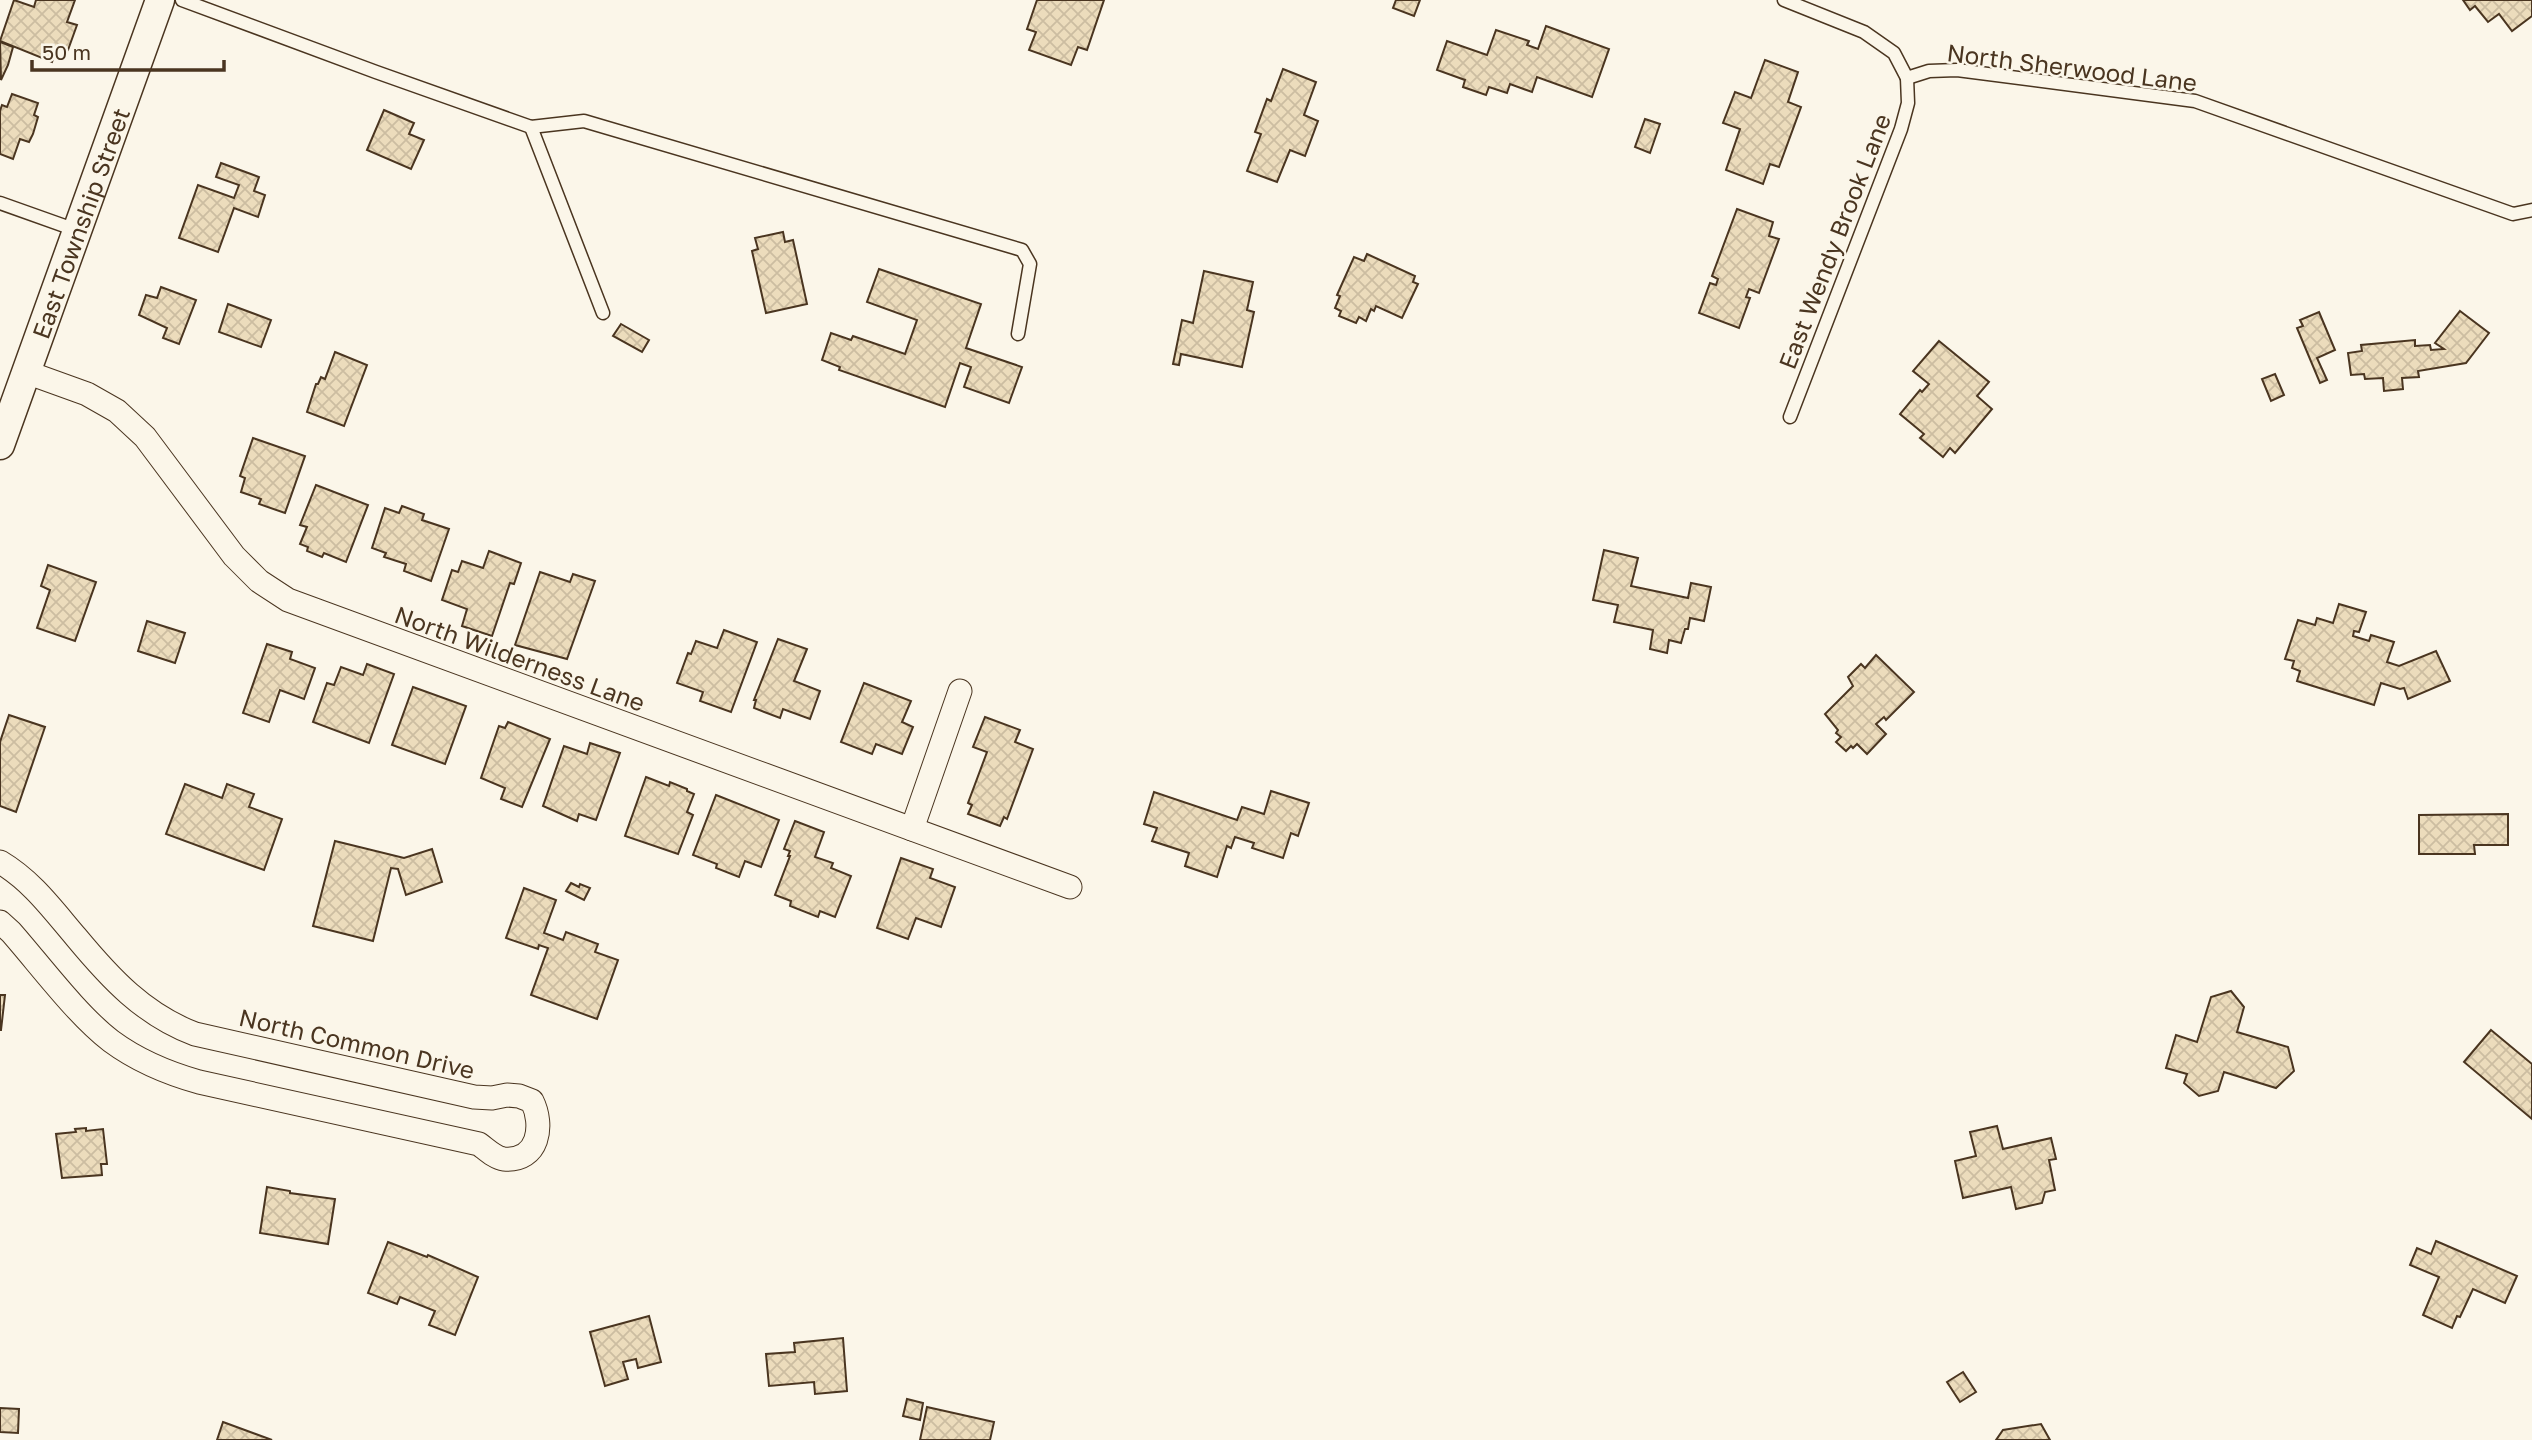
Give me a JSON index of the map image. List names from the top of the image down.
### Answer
{
  "streets": {
    "street": ["East Township Street", "North Wilderness Lane", "North Common Drive"],
    "lane": ["North Sherwood Lane", "East Wendy Brook Lane"]
  },
  "crossings": [
    ["North Sherwood Lane", "East Wendy Brook Lane"],
    ["East Township Street", "North Wilderness Lane"]
  ],
  "scale_bar": "50 m"
}
